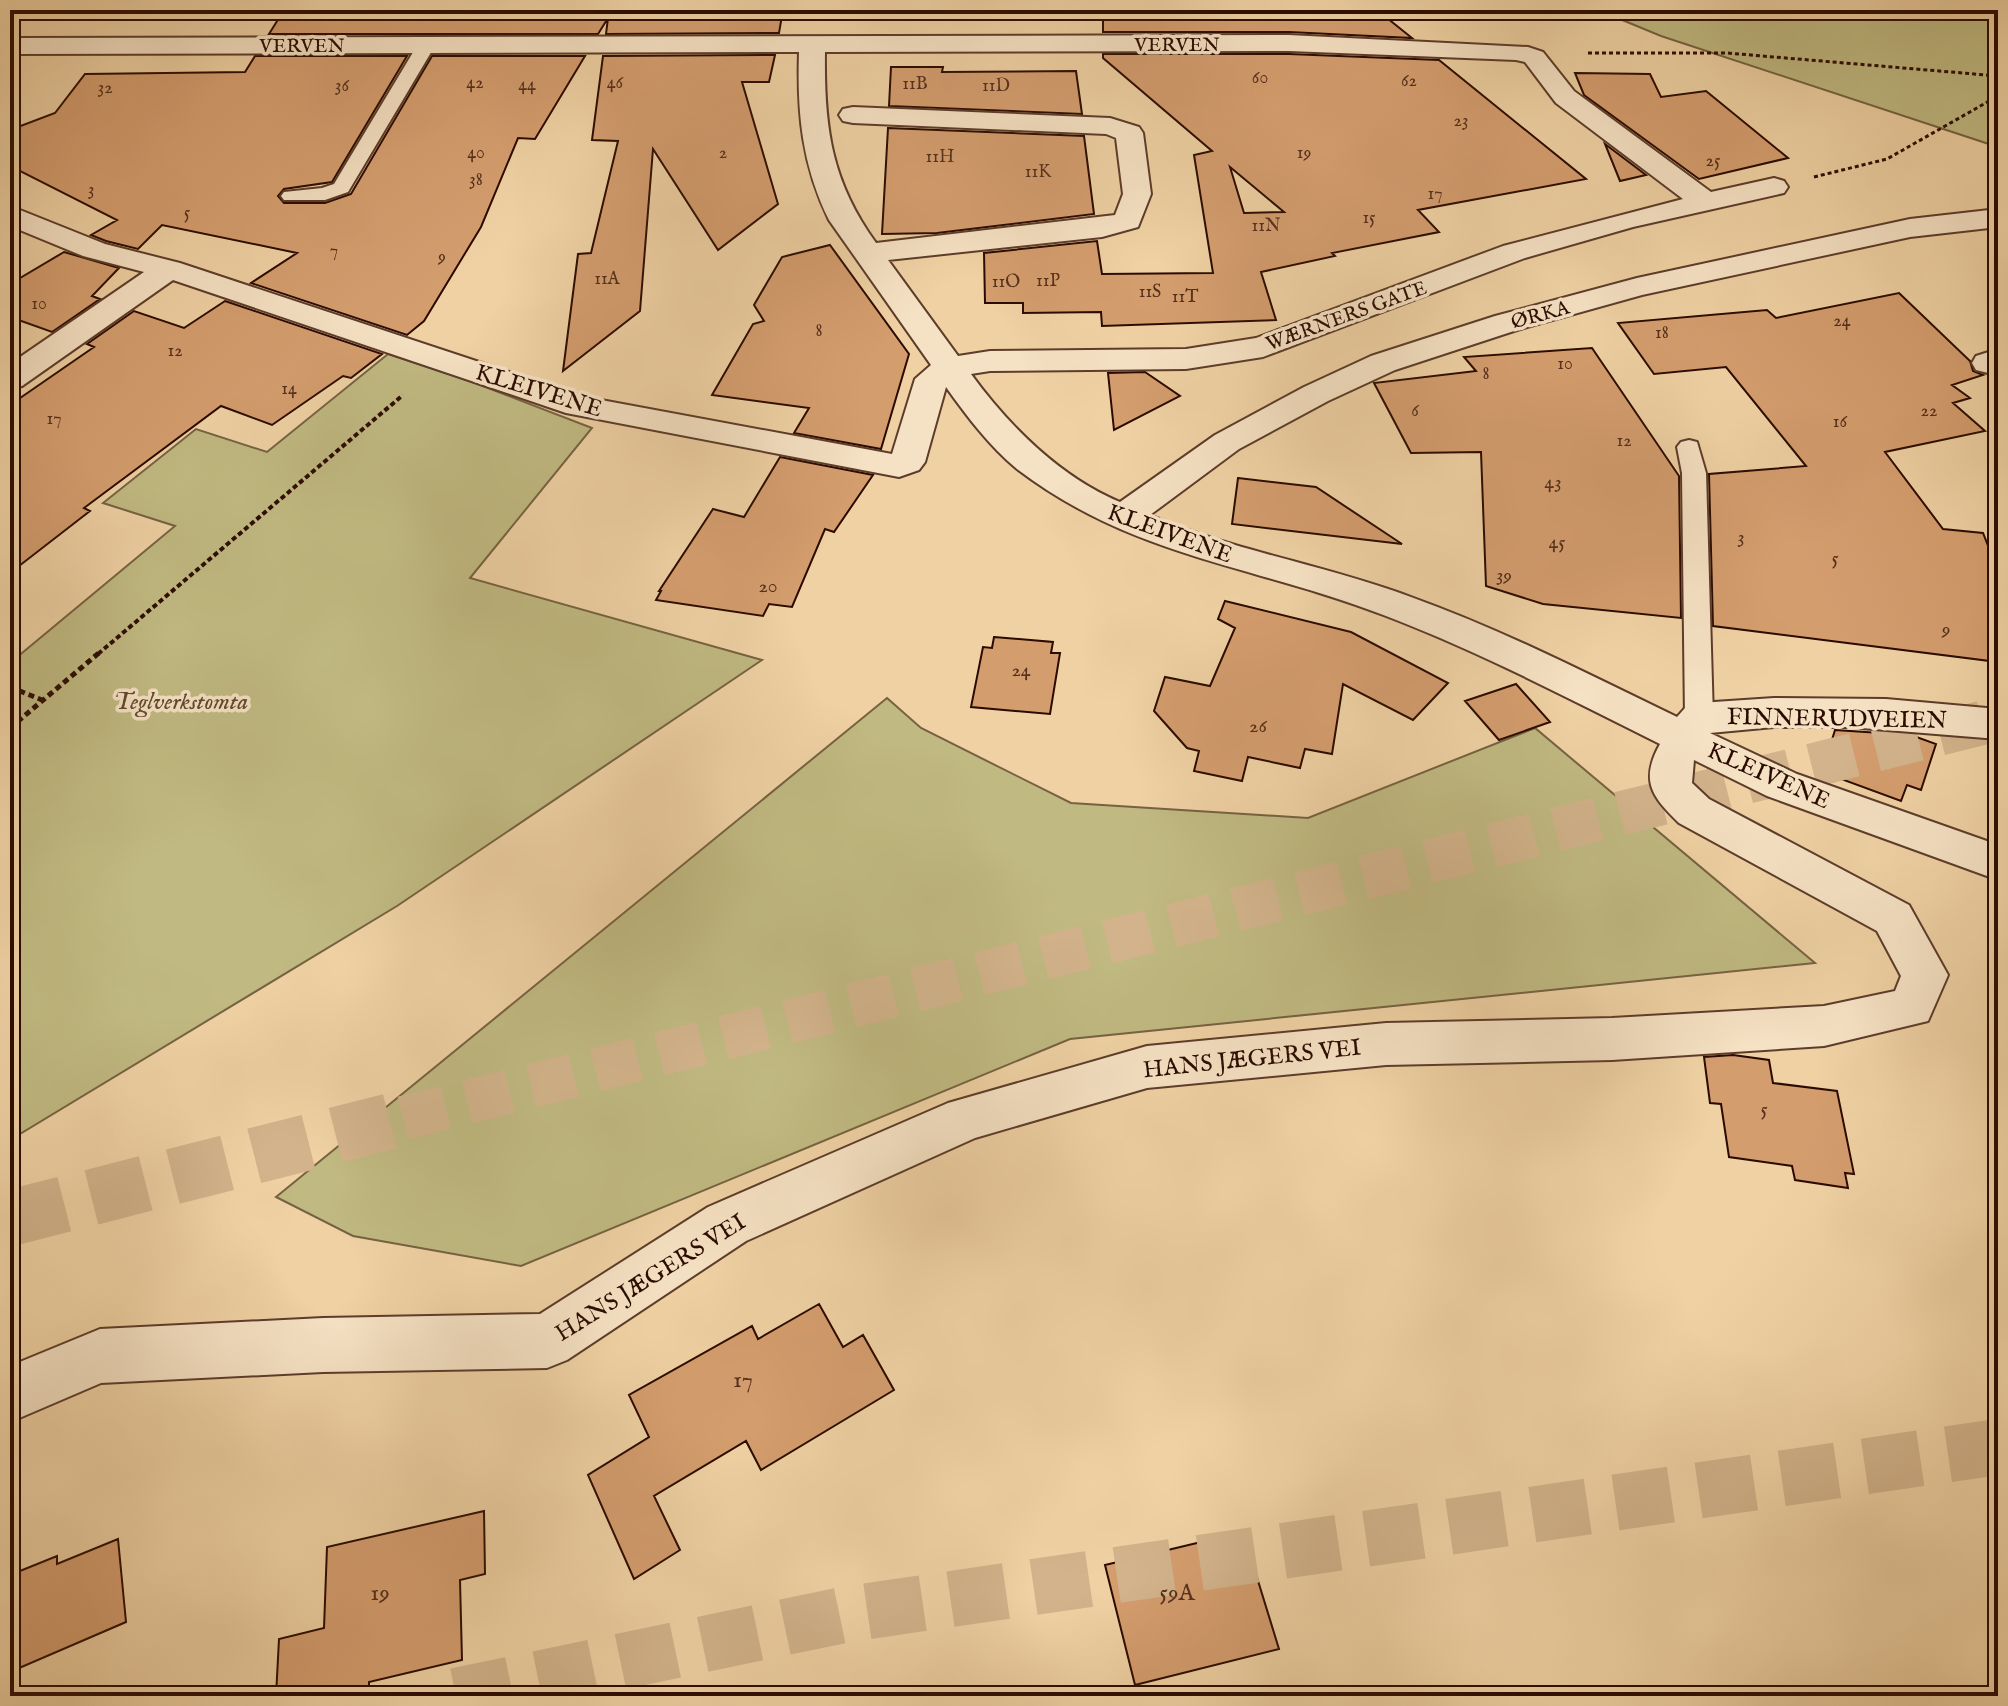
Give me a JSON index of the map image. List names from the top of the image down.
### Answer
{
  "streets": {
    "street": [
      "VERVEN",
      "ØRKA",
      "WÆRNERS GATE",
      "KLEIVENE",
      "FINNERUDVEIEN",
      "HANS JÆGERS VEI"
    ]
  },
  "crossings": [
    ["ØRKA", "KLEIVENE"],
    ["WÆRNERS GATE", "KLEIVENE"],
    ["KLEIVENE", "FINNERUDVEIEN"],
    ["KLEIVENE", "HANS JÆGERS VEI"],
    ["FINNERUDVEIEN", "HANS JÆGERS VEI"]
  ],
  "parks": ["Teglverkstomta"],
  "house_numbers": [
    "60",
    "62",
    "42",
    "46",
    "11B",
    "44",
    "36",
    "11D",
    "32",
    "23",
    "40",
    "2",
    "19",
    "11H",
    "25",
    "11K",
    "38",
    "3",
    "17",
    "5",
    "15",
    "11N",
    "7",
    "9",
    "11A",
    "11P",
    "11O",
    "11S",
    "11T",
    "10",
    "24",
    "8",
    "18",
    "12",
    "10",
    "8",
    "14",
    "6",
    "22",
    "17",
    "16",
    "12",
    "43",
    "3",
    "45",
    "5",
    "39",
    "20",
    "9",
    "24",
    "26",
    "5",
    "17",
    "19",
    "59A"
  ]
}
